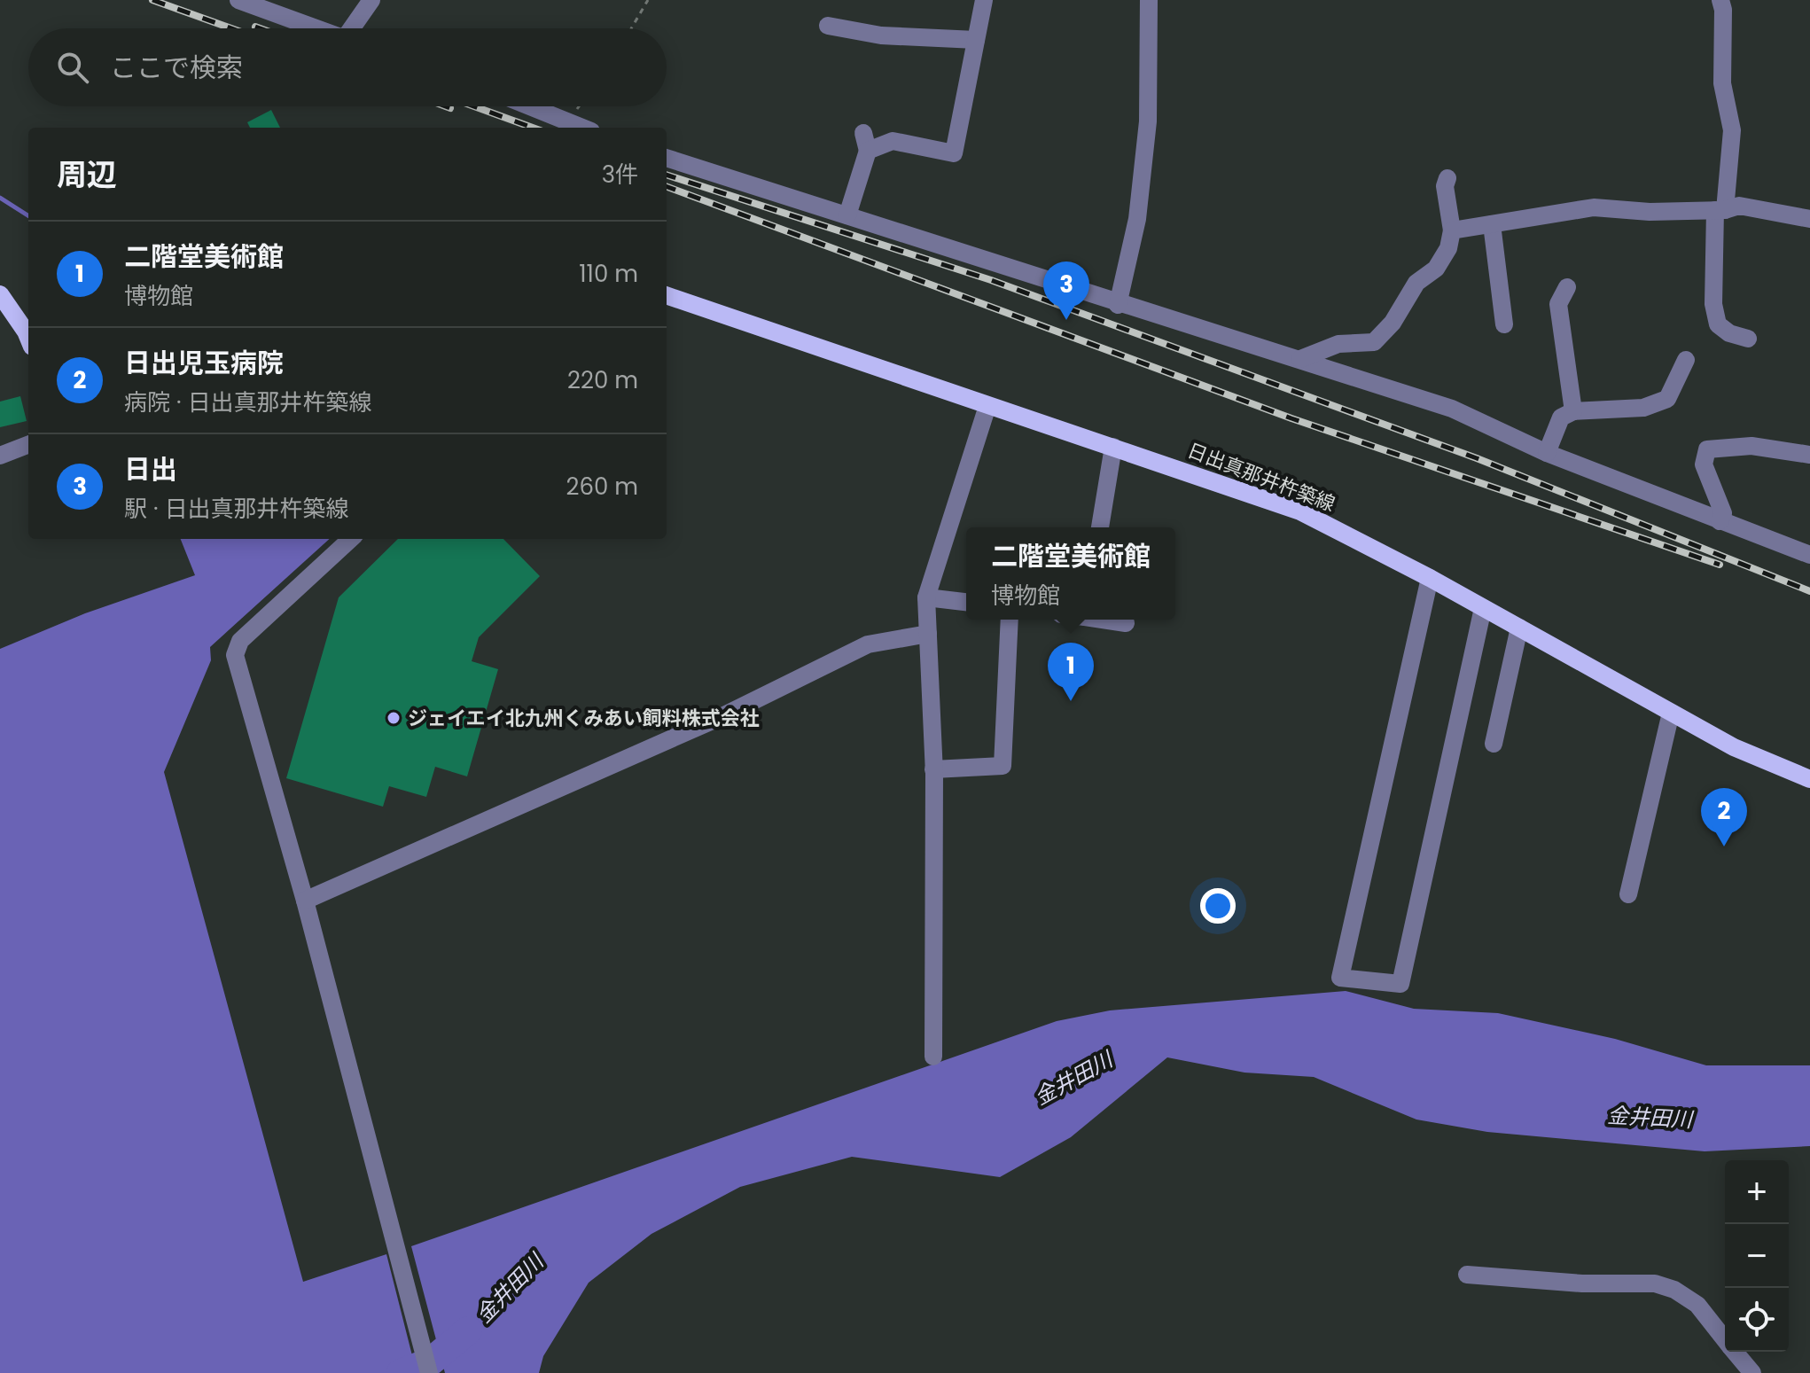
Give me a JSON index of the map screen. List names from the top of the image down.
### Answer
{
  "streets": {
    "main road": ["日出真那井杵築線"]
  },
  "water": ["金井田川"],
  "places": ["ジェイエイ北九州くみあい飼料株式会社"],
  "page": {
    "search": "ここで検索",
    "heading": ["周辺", "3件"],
    "list": [
      {
        "mark": "1",
        "name": "二階堂美術館",
        "note": "博物館",
        "value": "110 m"
      },
      {
        "mark": "2",
        "name": "日出児玉病院",
        "note": "病院 · 日出真那井杵築線",
        "value": "220 m"
      },
      {
        "mark": "3",
        "name": "日出",
        "note": "駅 · 日出真那井杵築線",
        "value": "260 m"
      }
    ],
    "pins": ["3", "1", "2"],
    "popup": ["二階堂美術館", "博物館"],
    "map_buttons": ["+", "−"]
  }
}
